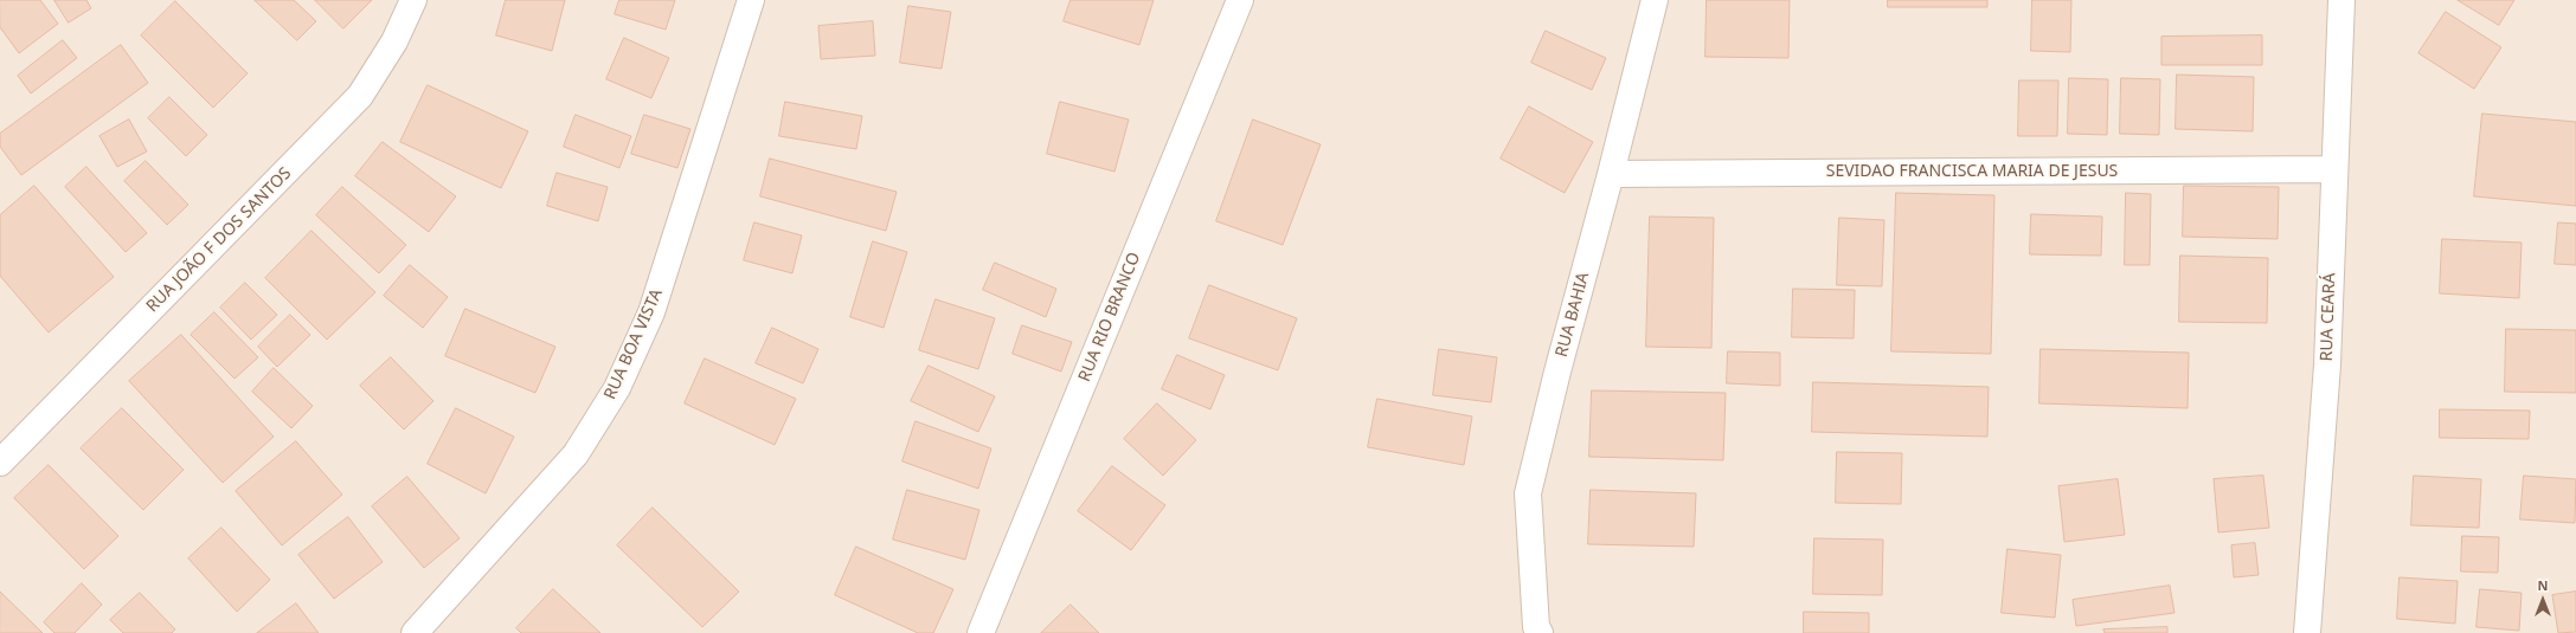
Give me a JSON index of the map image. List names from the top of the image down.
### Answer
{
  "streets": {
    "street": [
      "SEVIDAO FRANCISCA MARIA DE JESUS",
      "RUA JOÃO F DOS SANTOS",
      "RUA BAHIA",
      "RUA RIO BRANCO",
      "RUA CEARÁ",
      "RUA BOA VISTA"
    ]
  },
  "crossings": [
    ["SEVIDAO FRANCISCA MARIA DE JESUS", "RUA BAHIA"],
    ["SEVIDAO FRANCISCA MARIA DE JESUS", "RUA CEARÁ"]
  ],
  "north": "top"
}
